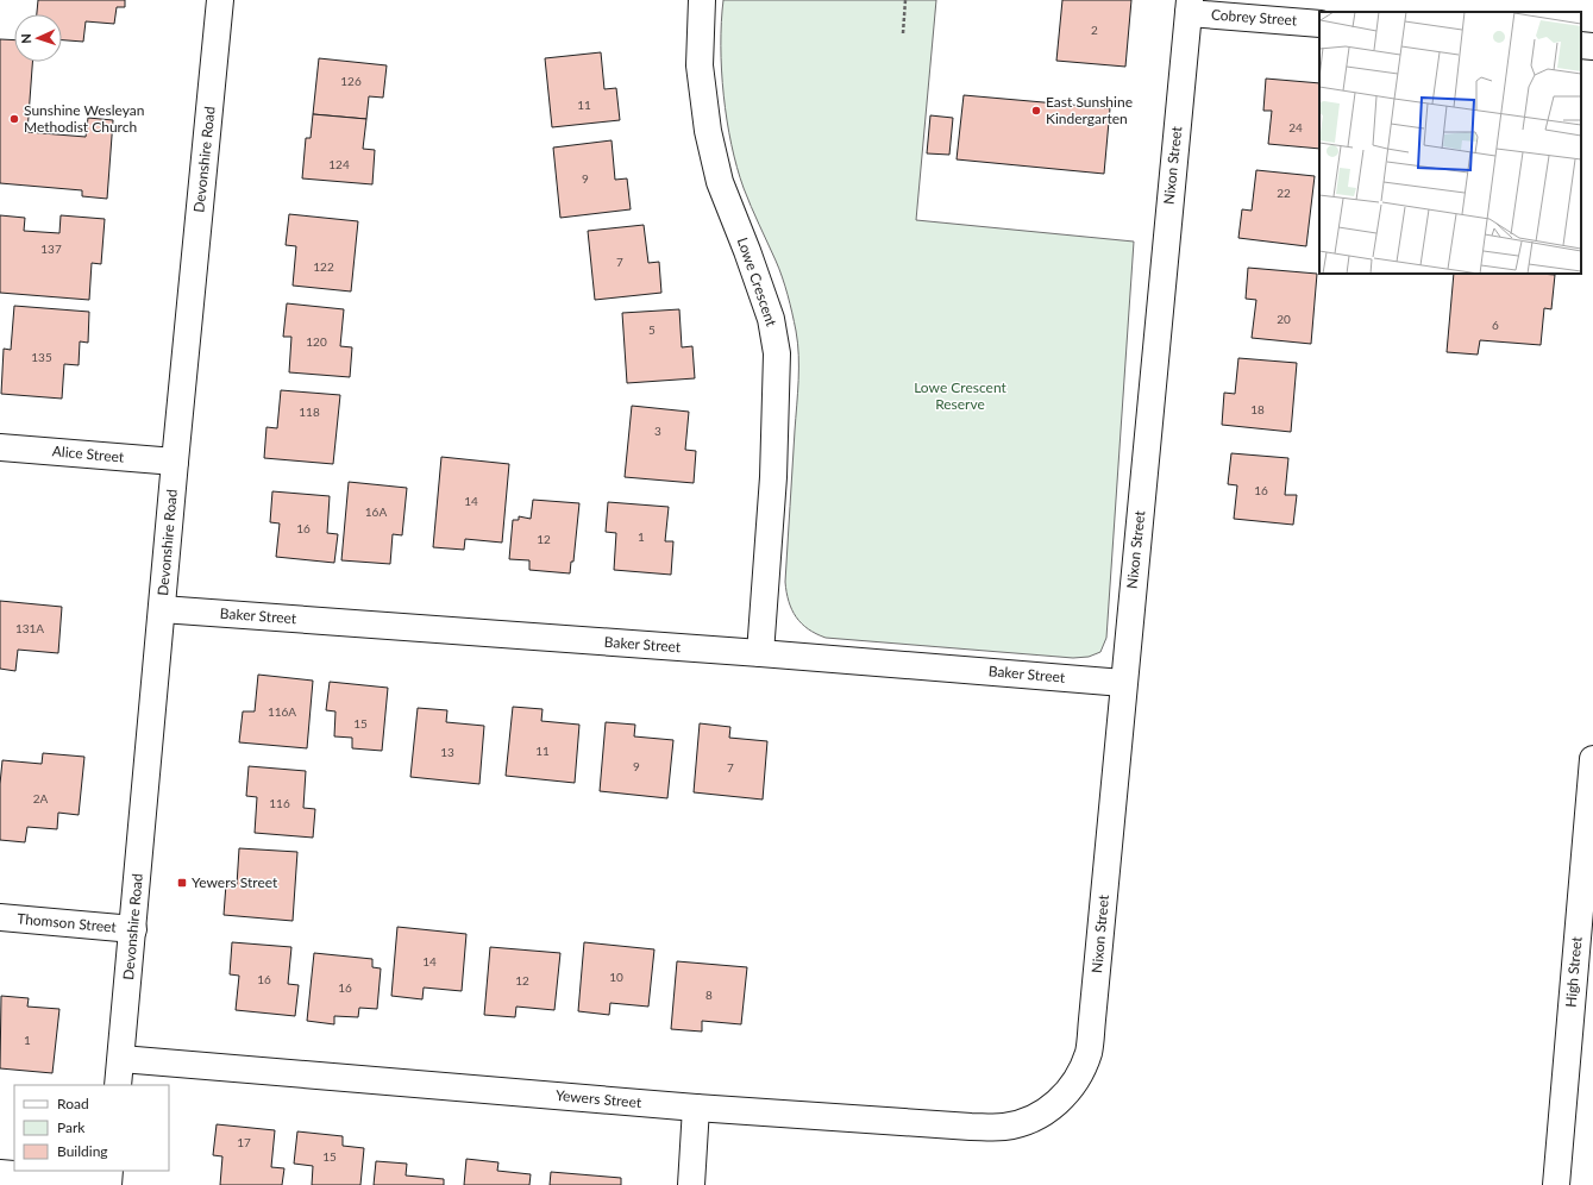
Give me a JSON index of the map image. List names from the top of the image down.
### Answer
{
  "streets": {
    "street": [
      "Cobrey Street",
      "Devonshire Road",
      "Nixon Street",
      "Lowe Crescent",
      "Alice Street",
      "Baker Street",
      "Thomson Street",
      "High Street",
      "Yewers Street"
    ]
  },
  "crossings": [
    ["Cobrey Street", "Nixon Street"],
    ["Devonshire Road", "Alice Street"],
    ["Devonshire Road", "Baker Street"],
    ["Devonshire Road", "Thomson Street"],
    ["Devonshire Road", "Yewers Street"],
    ["Nixon Street", "Baker Street"],
    ["Nixon Street", "Yewers Street"],
    ["Lowe Crescent", "Baker Street"]
  ],
  "parks": ["Lowe Crescent Reserve"],
  "places": {
    "other": ["East Sunshine Kindergarten", "Sunshine Wesleyan Methodist Church"],
    "transit": ["Yewers Street"]
  },
  "house_numbers": [
    "2",
    "126",
    "11",
    "24",
    "124",
    "9",
    "22",
    "137",
    "7",
    "122",
    "20",
    "6",
    "5",
    "120",
    "135",
    "18",
    "118",
    "3",
    "16",
    "14",
    "16A",
    "16",
    "1",
    "12",
    "131A",
    "116A",
    "15",
    "11",
    "13",
    "9",
    "7",
    "2A",
    "116",
    "14",
    "10",
    "16",
    "12",
    "16",
    "8",
    "1",
    "17",
    "15"
  ],
  "legend": ["Road", "Park", "Building"],
  "north": "left"
}
